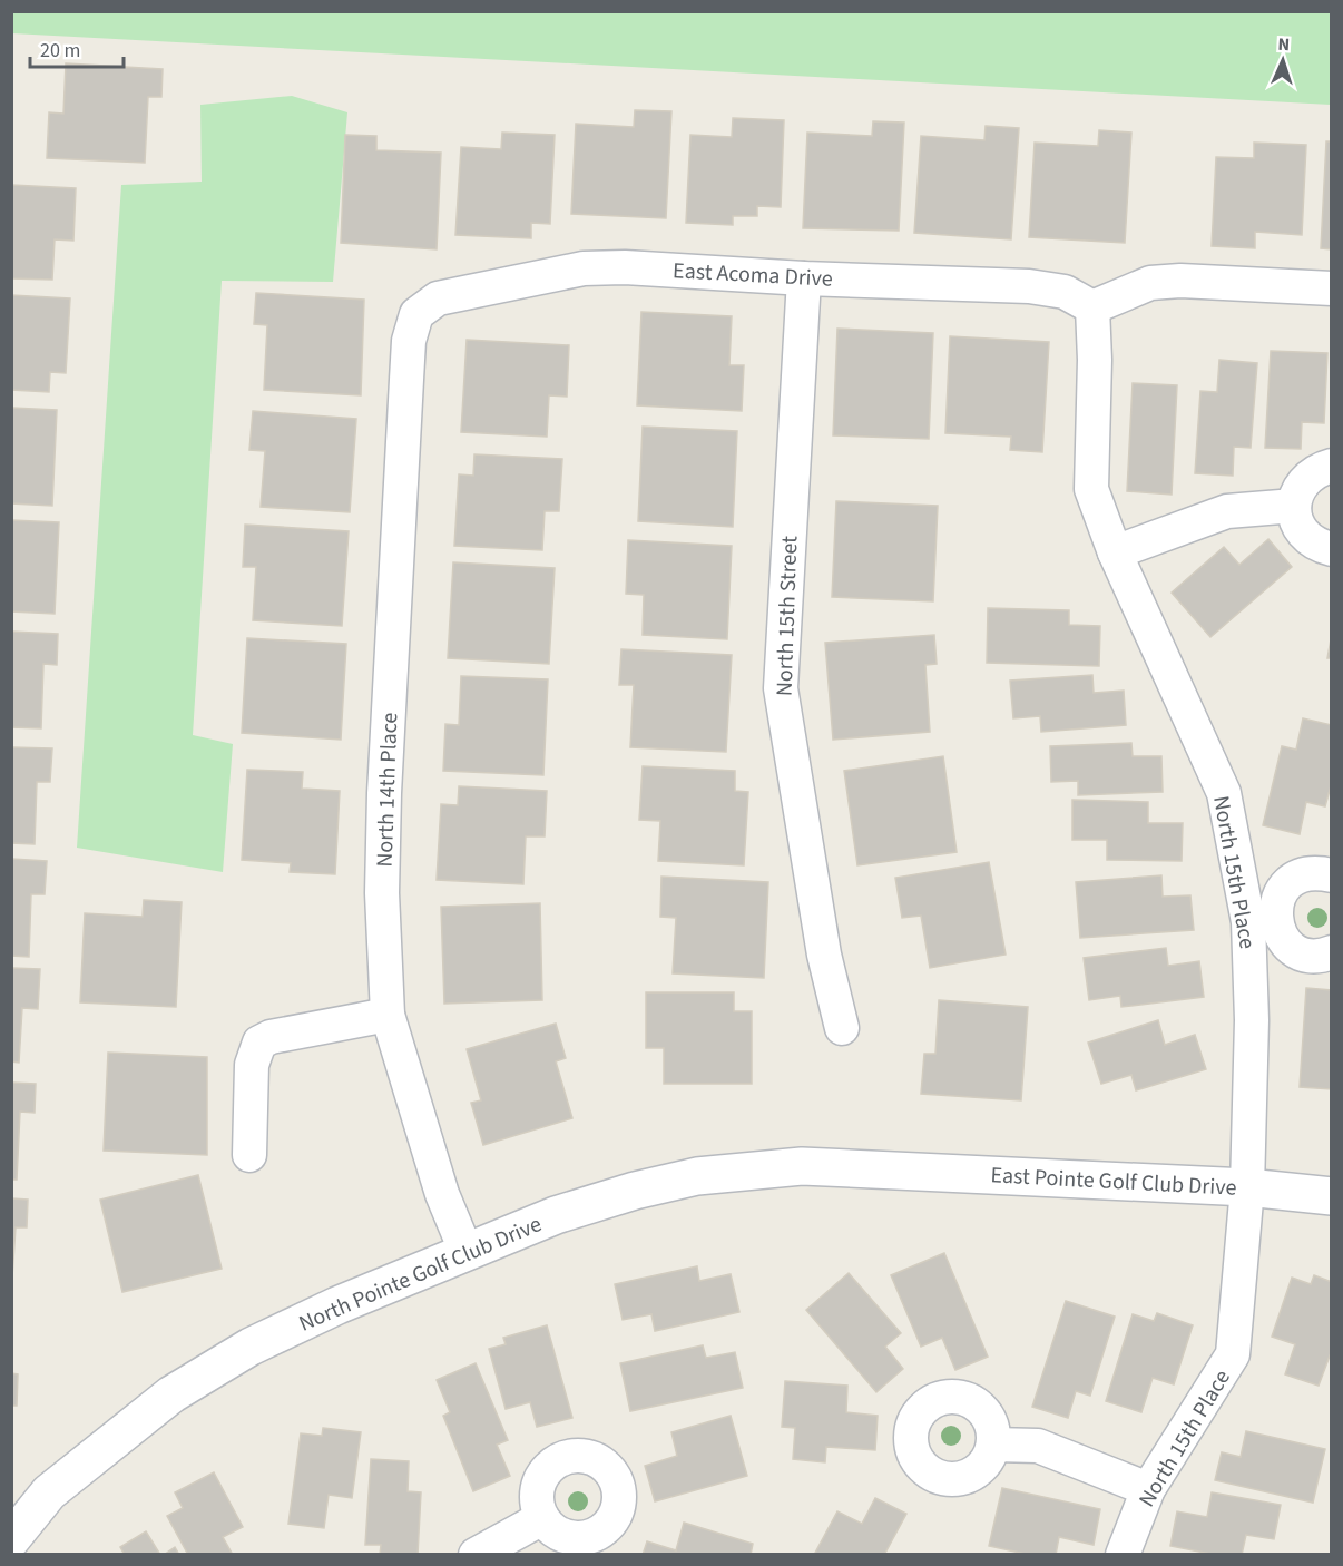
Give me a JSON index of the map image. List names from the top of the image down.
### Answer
{
  "streets": {
    "street": [
      "East Acoma Drive",
      "North 15th Street",
      "North 14th Place",
      "North 15th Place",
      "East Pointe Golf Club Drive",
      "North Pointe Golf Club Drive"
    ]
  },
  "crossings": [
    ["East Acoma Drive", "North 15th Street"],
    ["East Acoma Drive", "North 14th Place"],
    ["East Acoma Drive", "North 15th Place"],
    ["North 14th Place", "North Pointe Golf Club Drive"],
    ["North 15th Place", "East Pointe Golf Club Drive"],
    ["East Pointe Golf Club Drive", "North Pointe Golf Club Drive"]
  ],
  "scale_bar": "20 m",
  "north": "top"
}
